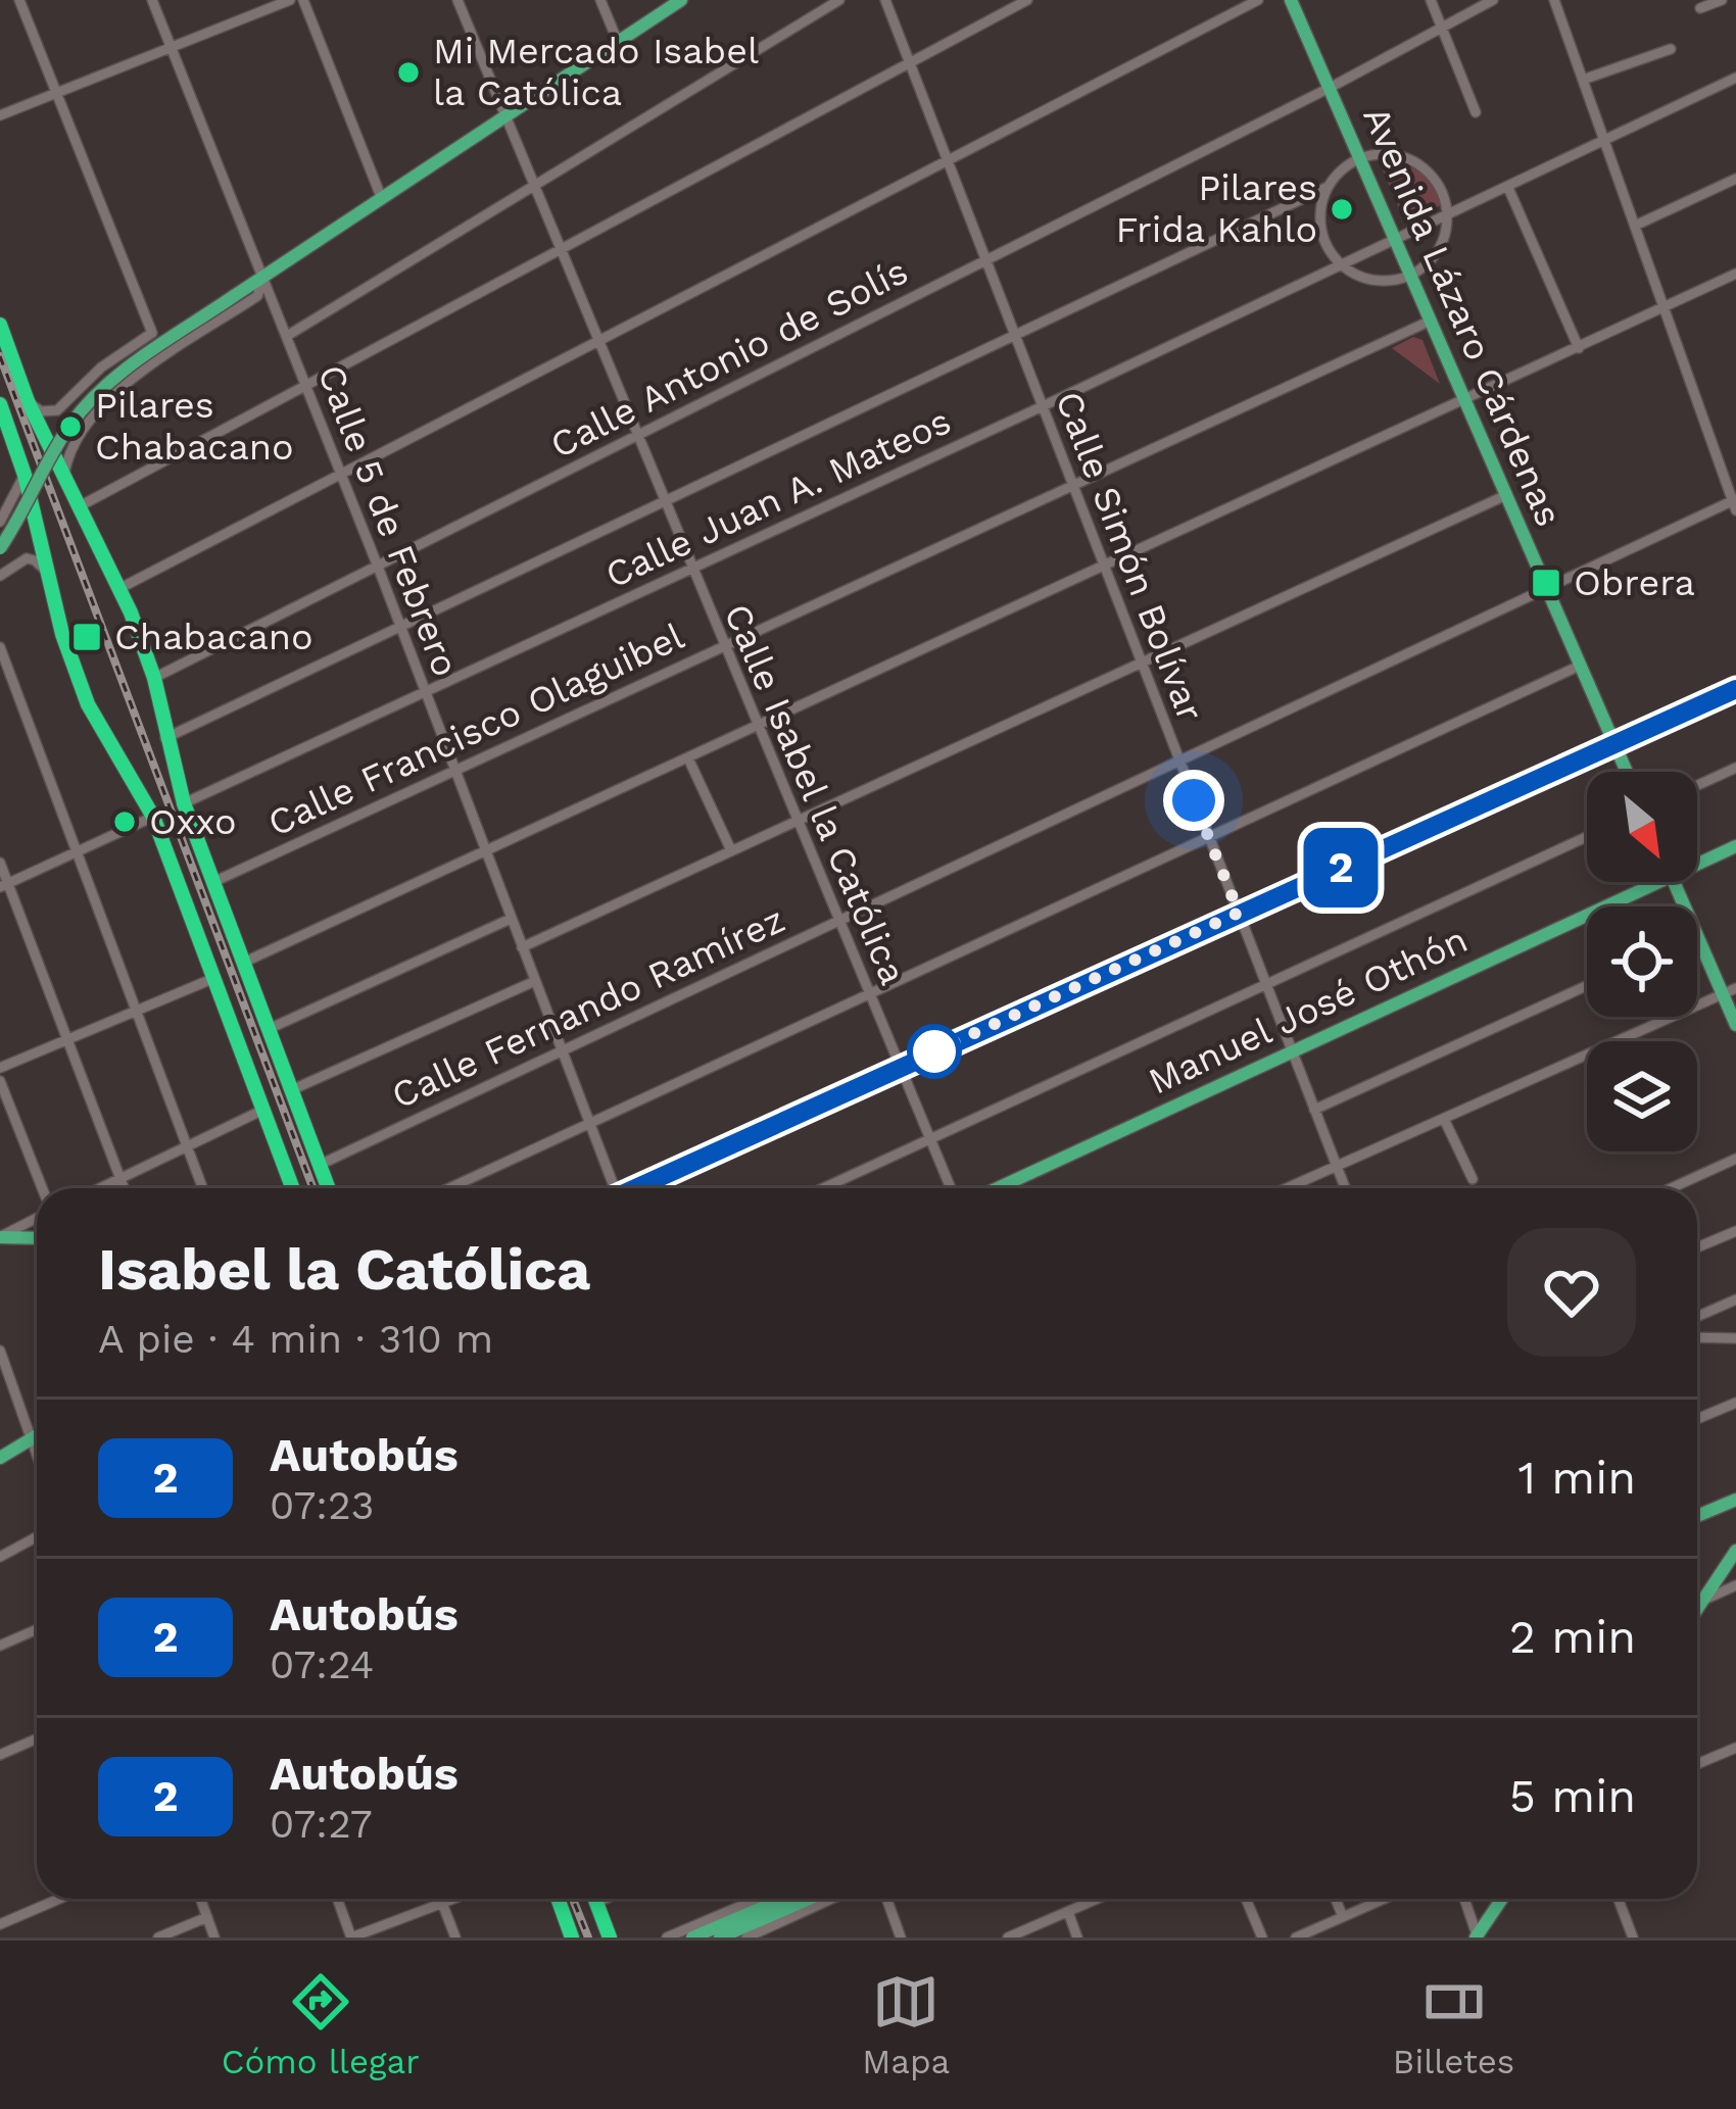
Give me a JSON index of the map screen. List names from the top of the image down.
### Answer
{
  "streets": {
    "main road": ["Avenida Lázaro Cárdenas", "Manuel José Othón"],
    "street": [
      "Calle Antonio de Solís",
      "Calle Juan A. Mateos",
      "Calle 5 de Febrero",
      "Calle Simón Bolívar",
      "Calle Francisco Olaguibel",
      "Calle Isabel la Católica",
      "Calle Fernando Ramírez"
    ]
  },
  "crossings": [
    ["Avenida Lázaro Cárdenas", "Calle Antonio de Solís"],
    ["Avenida Lázaro Cárdenas", "Calle Juan A. Mateos"],
    ["Avenida Lázaro Cárdenas", "Calle Francisco Olaguibel"],
    ["Avenida Lázaro Cárdenas", "Calle Fernando Ramírez"],
    ["Calle Antonio de Solís", "Calle 5 de Febrero"],
    ["Calle Antonio de Solís", "Calle Simón Bolívar"],
    ["Calle Antonio de Solís", "Calle Isabel la Católica"],
    ["Calle Juan A. Mateos", "Calle 5 de Febrero"],
    ["Calle Juan A. Mateos", "Calle Simón Bolívar"],
    ["Calle Juan A. Mateos", "Calle Isabel la Católica"],
    ["Calle 5 de Febrero", "Calle Francisco Olaguibel"],
    ["Calle 5 de Febrero", "Calle Fernando Ramírez"],
    ["Calle Simón Bolívar", "Calle Francisco Olaguibel"],
    ["Calle Simón Bolívar", "Calle Fernando Ramírez"],
    ["Calle Simón Bolívar", "Manuel José Othón"],
    ["Calle Francisco Olaguibel", "Calle Isabel la Católica"],
    ["Calle Isabel la Católica", "Calle Fernando Ramírez"]
  ],
  "places": {
    "other": [
      "Mi Mercado Isabel la Católica",
      "Pilares Frida Kahlo",
      "Pilares Chabacano",
      "Oxxo"
    ],
    "transit": ["Obrera", "Chabacano"]
  },
  "lines": ["bus line 2"],
  "north": "bottom right",
  "page": {
    "on_map": "2",
    "heading": ["Isabel la Católica", "A pie · 4 min · 310 m"],
    "list": [
      {
        "mark": "2",
        "name": "Autobús",
        "note": "07:23",
        "value": "1 min"
      },
      {
        "mark": "2",
        "name": "Autobús",
        "note": "07:24",
        "value": "2 min"
      },
      {
        "mark": "2",
        "name": "Autobús",
        "note": "07:27",
        "value": "5 min"
      }
    ],
    "tabs": ["Cómo llegar", "Mapa", "Billetes"]
  }
}
